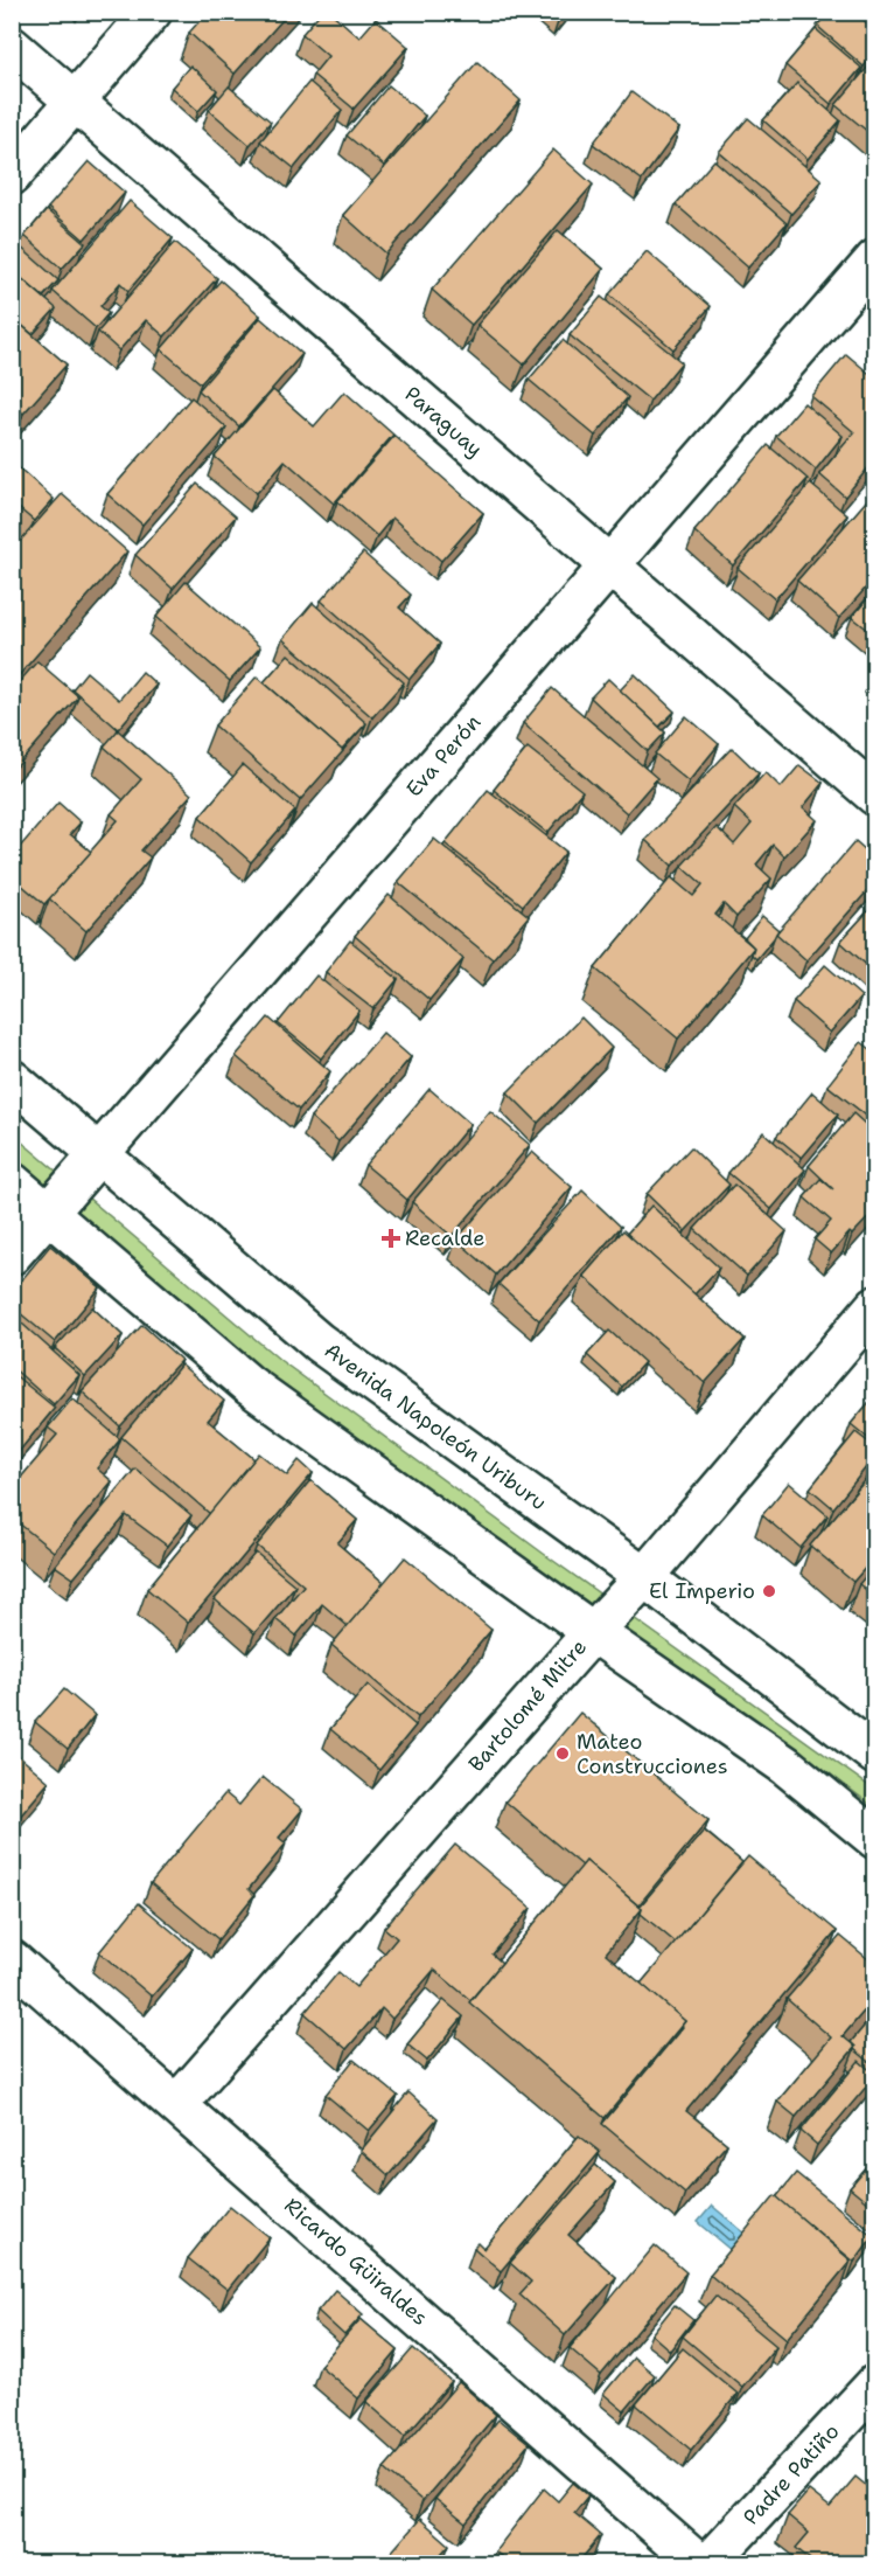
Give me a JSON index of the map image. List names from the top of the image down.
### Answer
{
  "streets": {
    "street": [
      "Paraguay",
      "Eva Perón",
      "Avenida Napoleón Uriburu",
      "Bartolomé Mitre",
      "Ricardo Güiraldes",
      "Padre Patiño"
    ]
  },
  "crossings": [
    ["Paraguay", "Eva Perón"],
    ["Eva Perón", "Avenida Napoleón Uriburu"],
    ["Avenida Napoleón Uriburu", "Bartolomé Mitre"],
    ["Bartolomé Mitre", "Ricardo Güiraldes"]
  ],
  "places": {
    "health": ["Recalde"],
    "other": ["El Imperio", "Mateo Construcciones"]
  }
}
